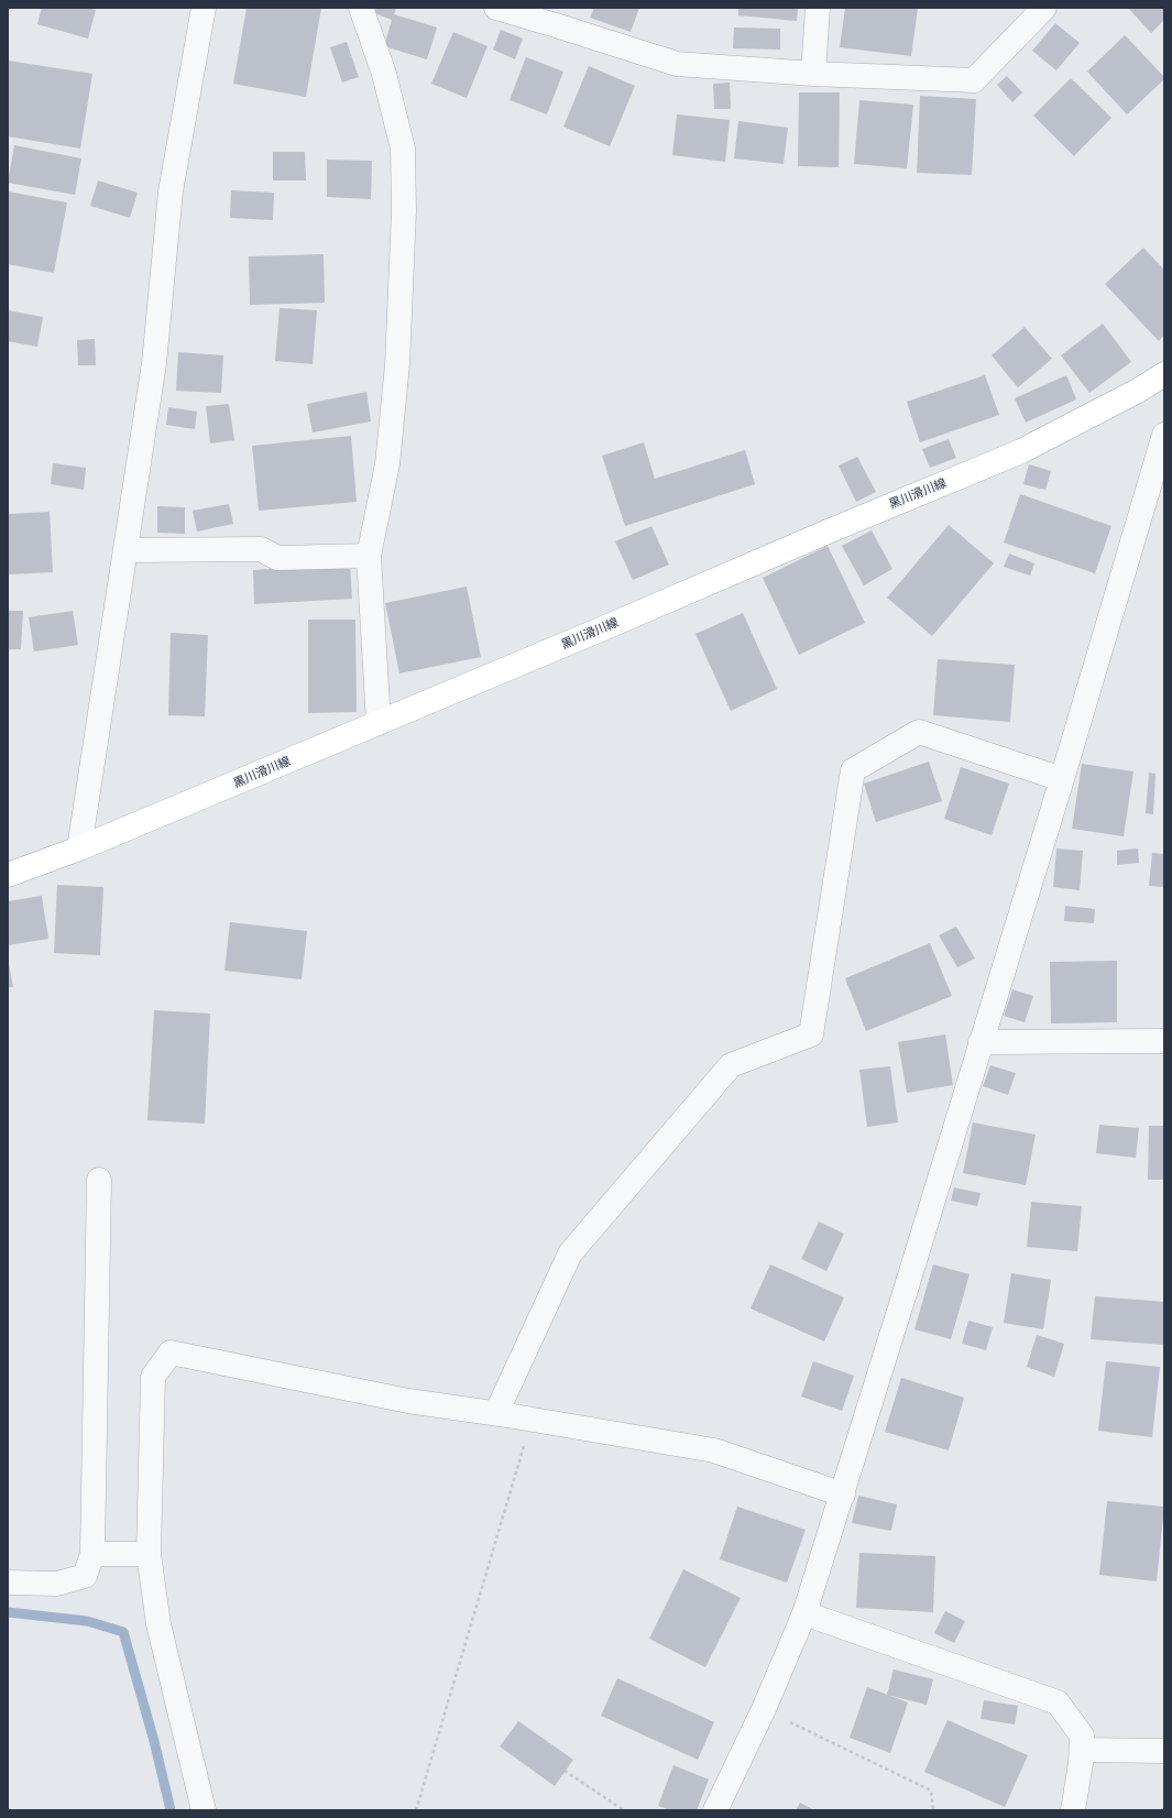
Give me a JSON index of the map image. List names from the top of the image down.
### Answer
{
  "streets": {
    "main road": ["黒川滑川線"]
  }
}
